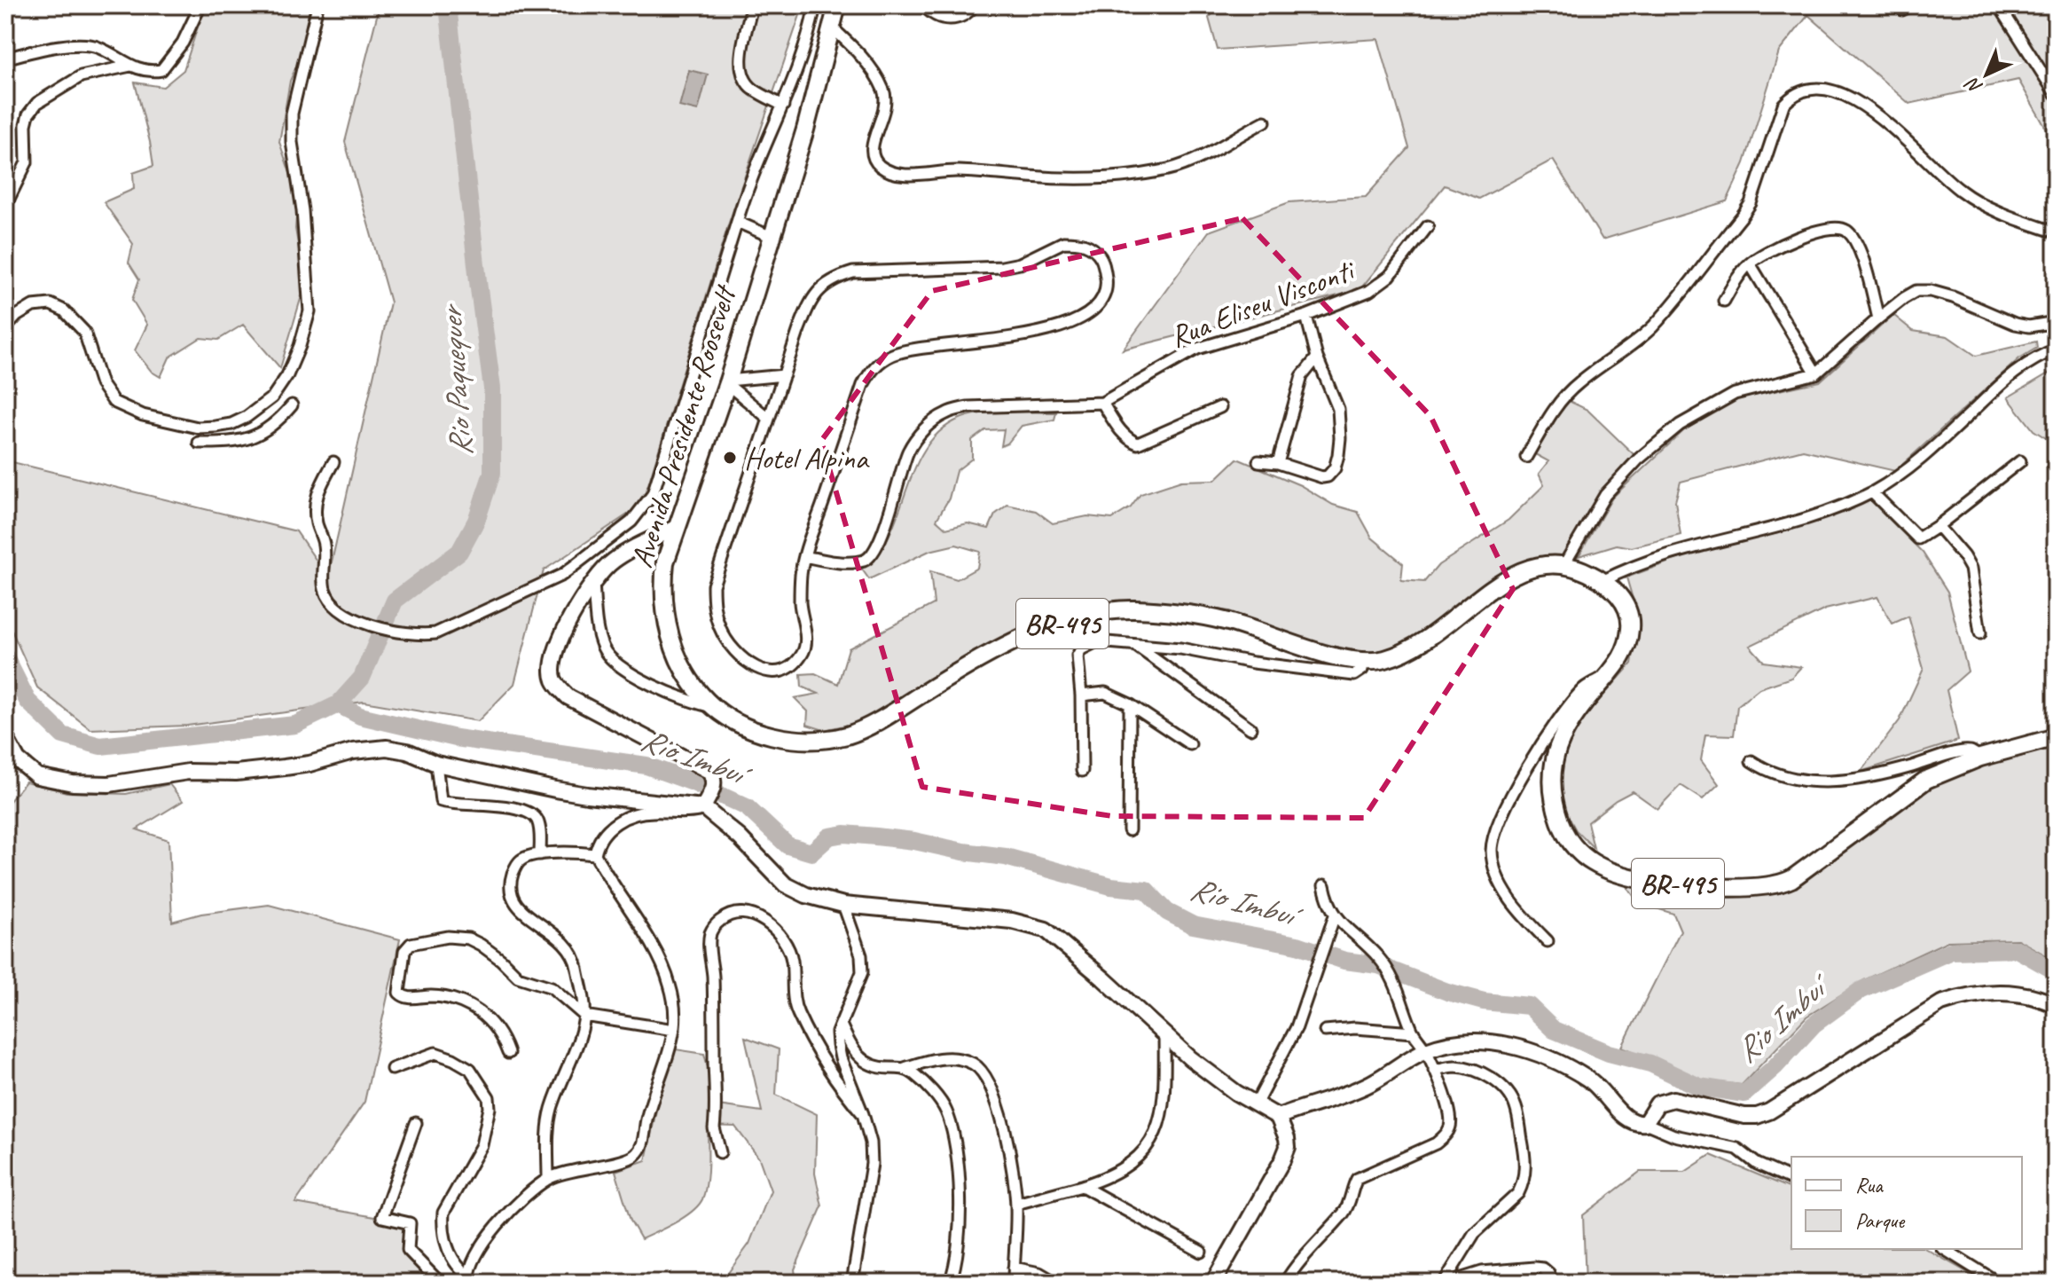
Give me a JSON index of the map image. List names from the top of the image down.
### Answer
{
  "streets": {
    "main road": ["Avenida Presidente Roosevelt", "BR-495"],
    "street": ["Rua Eliseu Visconti"]
  },
  "crossings": [
    ["Avenida Presidente Roosevelt", "BR-495"]
  ],
  "water": ["Rio Paquequer", "Rio Imbuí"],
  "places": ["Hotel Alpina"],
  "legend": ["Rua", "Parque"],
  "north": "bottom left"
}
